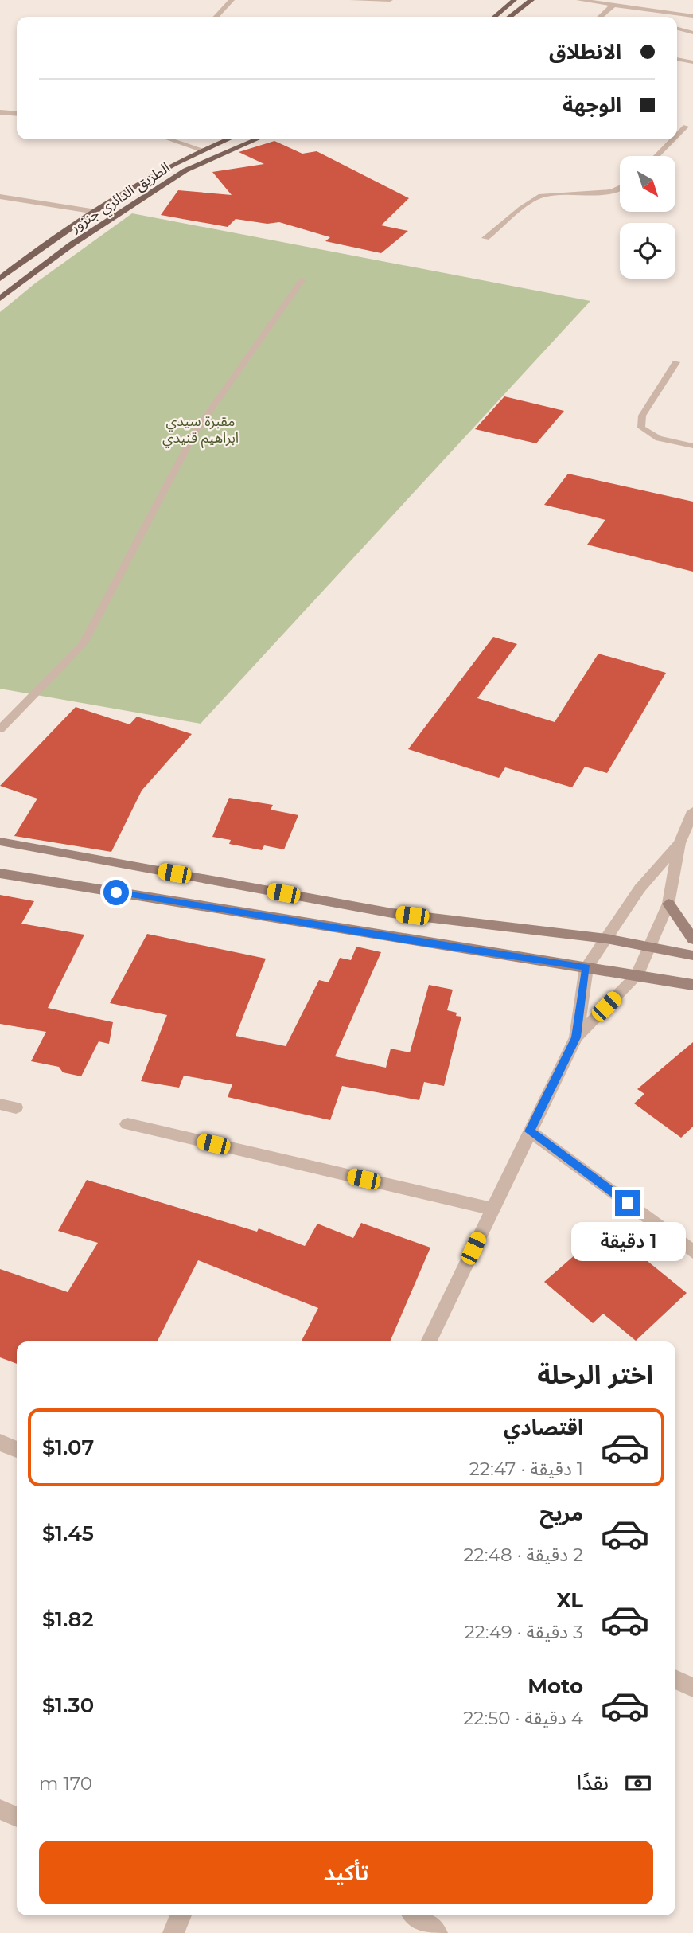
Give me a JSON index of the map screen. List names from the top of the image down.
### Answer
{
  "streets": {
    "main road": ["الطريق الدائري جنزور"]
  },
  "parks": ["مقبرة سيدي ابراهيم قنيدي"],
  "north": "bottom right",
  "page": {
    "banner": ["الانطلاق", "الوجهة"],
    "bubble": "1 دقيقة",
    "heading": "اختر الرحلة",
    "list": [
      {
        "name": "اقتصادي",
        "note": "1 دقيقة · 22:47",
        "value": "$1.07"
      },
      {
        "name": "مريح",
        "note": "2 دقيقة · 22:48",
        "value": "$1.45"
      },
      {
        "name": "XL",
        "note": "3 دقيقة · 22:49",
        "value": "$1.82"
      },
      {
        "name": "Moto",
        "note": "4 دقيقة · 22:50",
        "value": "$1.30"
      }
    ],
    "pay": ["نقدًا", "170 m"],
    "buttons": "تأكيد"
  }
}
